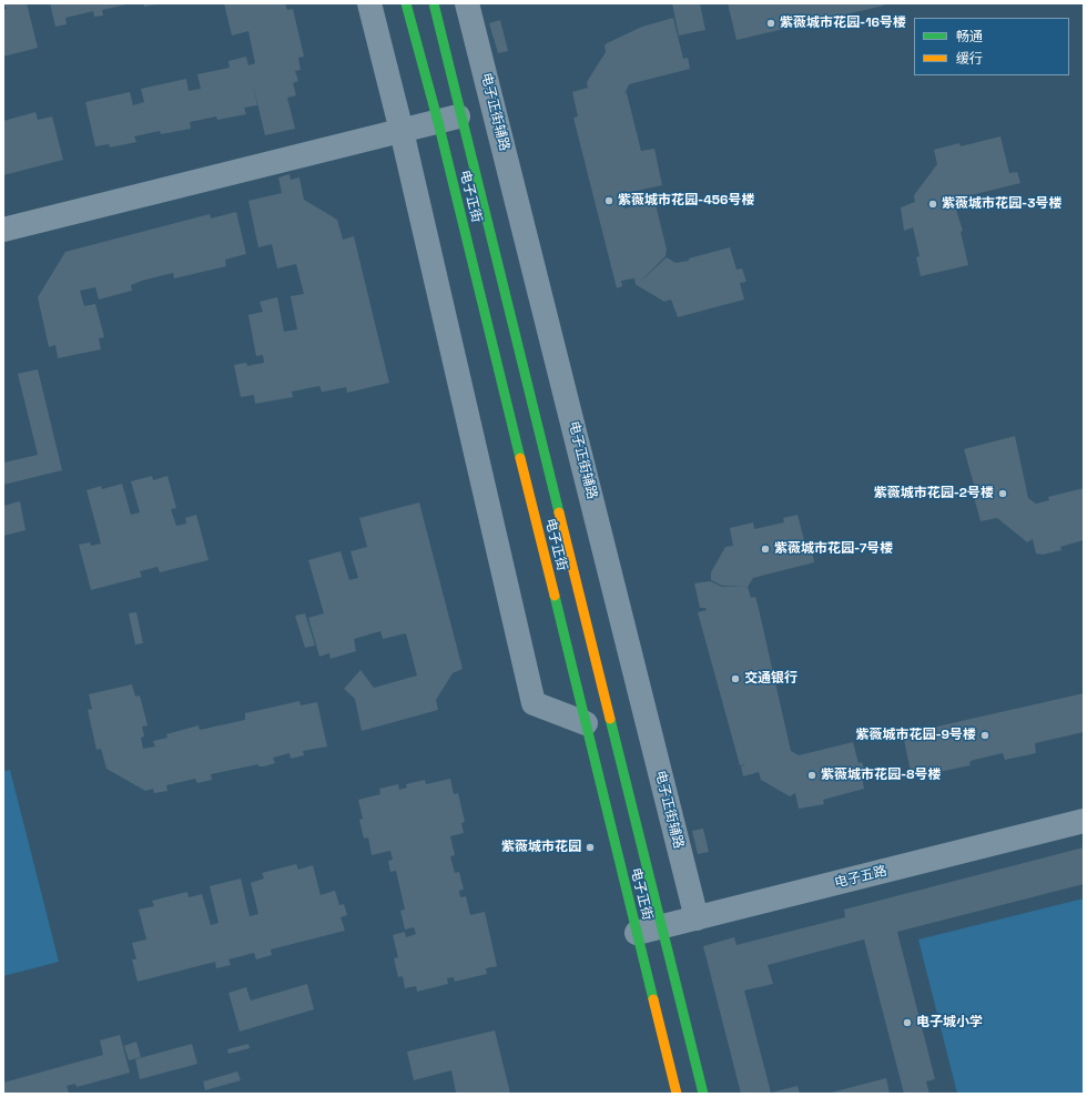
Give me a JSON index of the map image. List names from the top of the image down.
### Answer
{
  "streets": {
    "main road": ["电子正街"],
    "street": ["电子正街辅路", "电子五路"]
  },
  "crossings": [
    ["电子正街辅路", "电子五路"],
    ["电子正街", "电子五路"]
  ],
  "places": [
    "紫薇城市花园-16号楼",
    "紫薇城市花园-456号楼",
    "紫薇城市花园-3号楼",
    "紫薇城市花园-2号楼",
    "紫薇城市花园-7号楼",
    "交通银行",
    "紫薇城市花园-9号楼",
    "紫薇城市花园-8号楼",
    "紫薇城市花园",
    "电子城小学"
  ],
  "legend": ["畅通", "缓行"]
}
